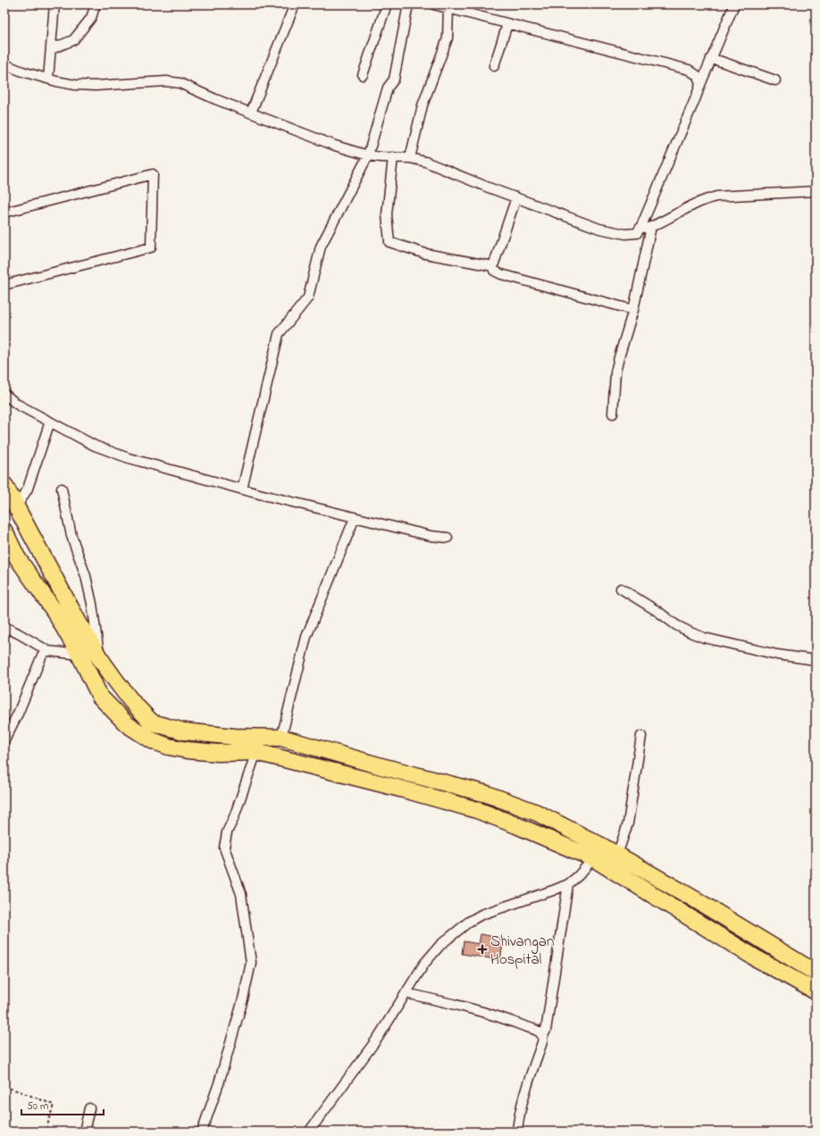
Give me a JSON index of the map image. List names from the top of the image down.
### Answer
{
  "places": {
    "health": ["Shivangan Hospital"]
  },
  "scale_bar": "50 m"
}
